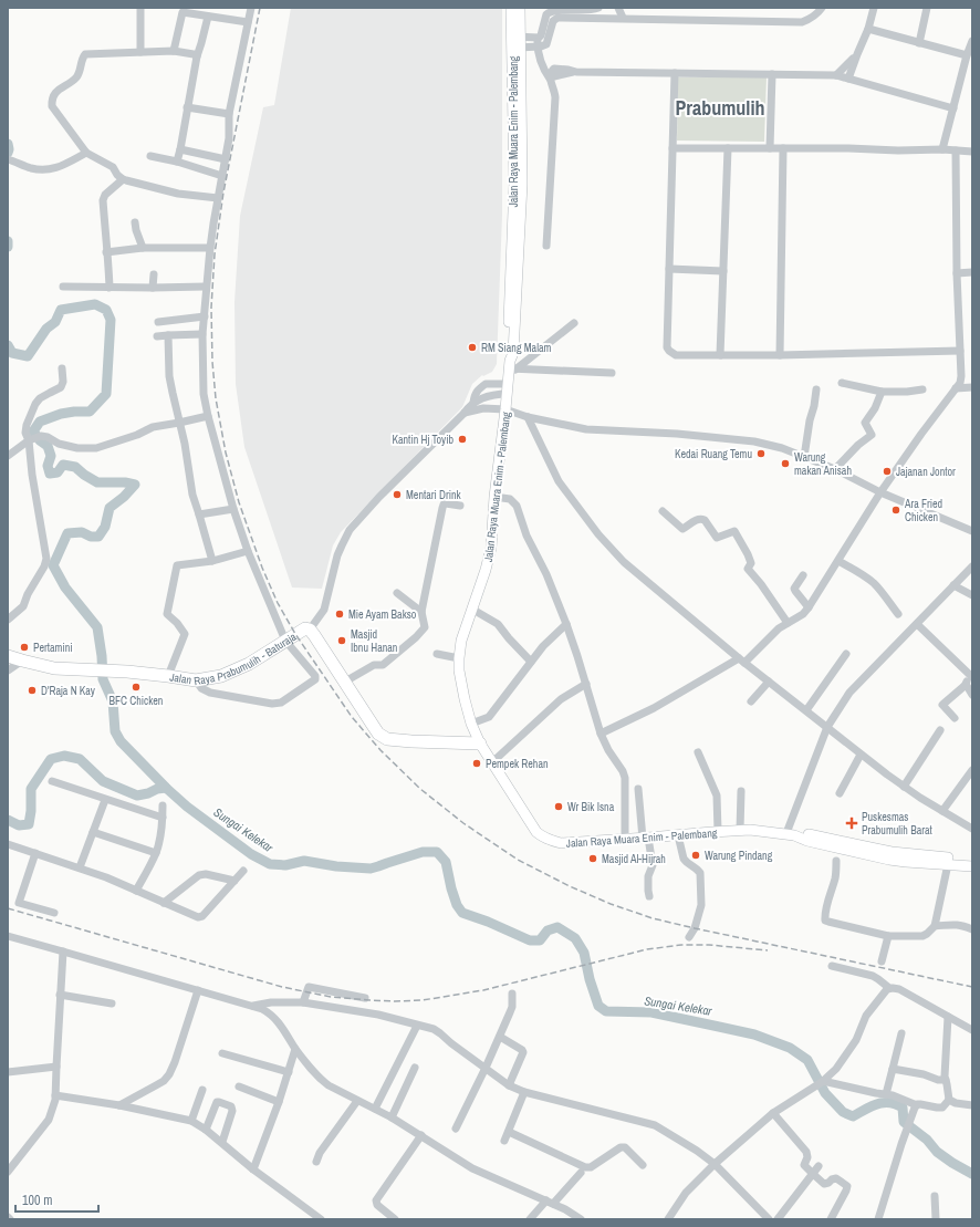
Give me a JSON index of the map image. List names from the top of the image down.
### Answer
{
  "streets": {
    "highway": ["Jalan Raya Prabumulih - Baturaja"],
    "main road": ["Jalan Raya Muara Enim - Palembang"]
  },
  "crossings": [
    ["Jalan Raya Muara Enim - Palembang", "Jalan Raya Prabumulih - Baturaja"]
  ],
  "districts": ["Prabumulih"],
  "water": ["Sungai Kelekar"],
  "places": {
    "other": [
      "RM Siang Malam",
      "Kantin Hj Toyib",
      "Kedai Ruang Temu",
      "Warung makan Anisah",
      "Jajanan Jontor",
      "Mentari Drink",
      "Ara Fried Chicken",
      "Mie Ayam Bakso",
      "Masjid Ibnu Hanan",
      "Pertamini",
      "BFC Chicken",
      "D'Raja N Kay",
      "Pempek Rehan",
      "Wr Bik Isna",
      "Warung Pindang",
      "Masjid Al-Hijrah"
    ],
    "health": ["Puskesmas Prabumulih Barat"]
  },
  "scale_bar": "100 m"
}
